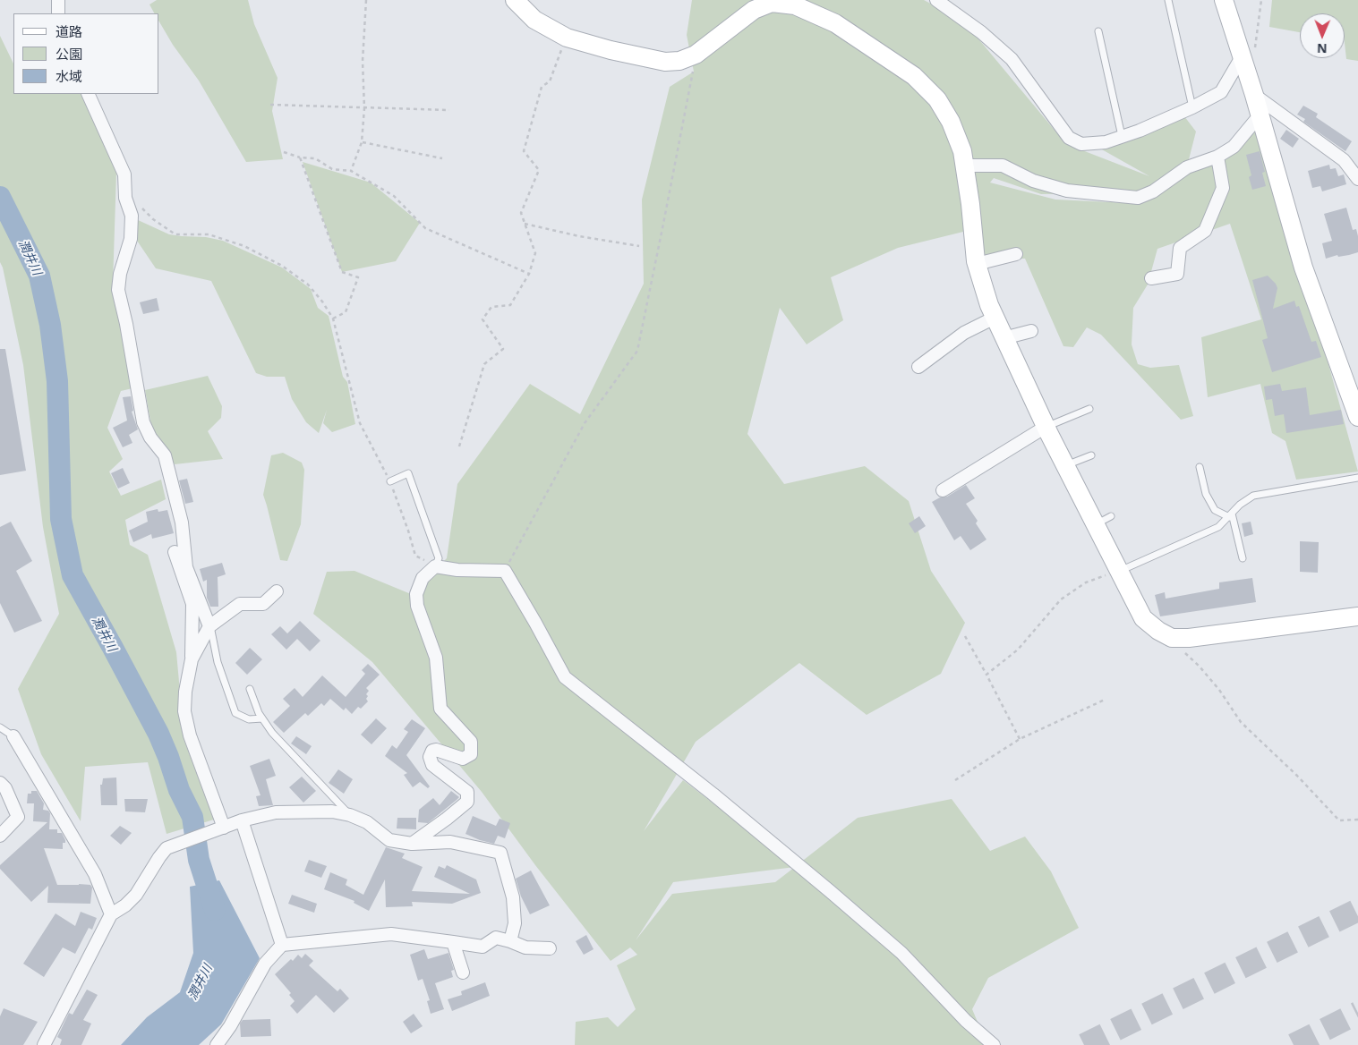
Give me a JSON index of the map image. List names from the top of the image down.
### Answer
{
  "water": ["潤井川"],
  "legend": ["道路", "公園", "水域"],
  "north": "bottom"
}
